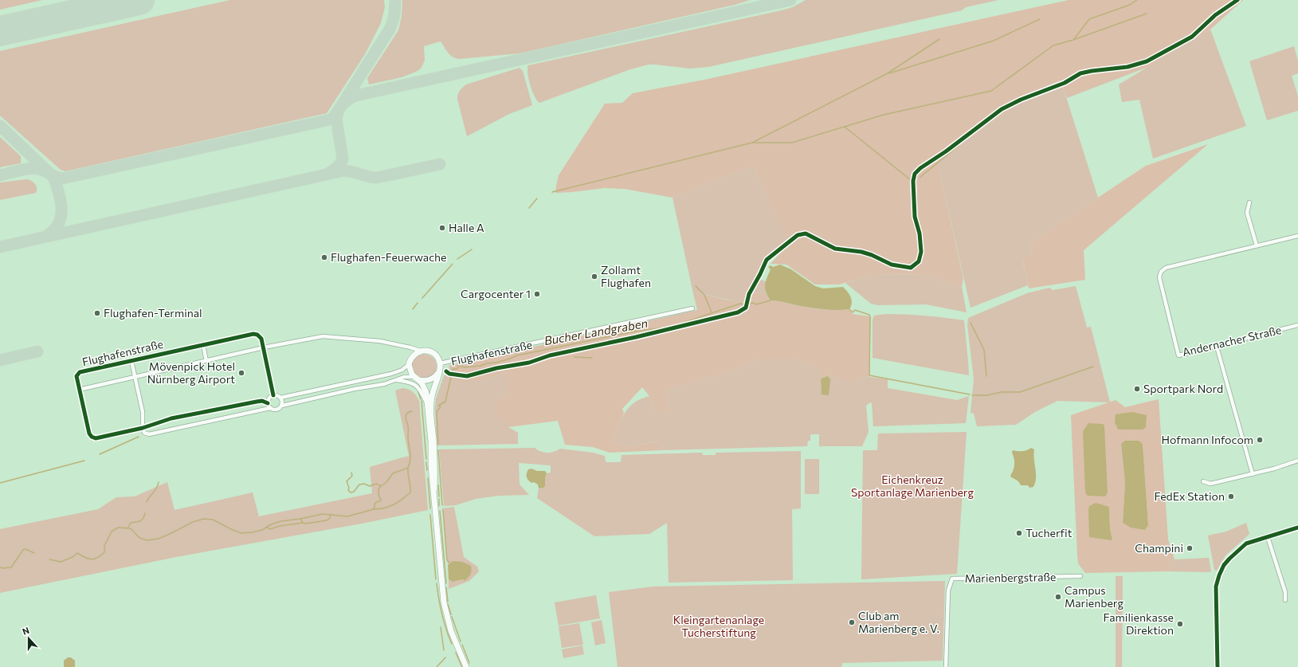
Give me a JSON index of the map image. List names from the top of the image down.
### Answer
{
  "streets": {
    "main road": ["Flughafenstraße"],
    "street": ["Andernacher Straße", "Marienbergstraße"]
  },
  "water": ["Bucher Landgraben"],
  "parks": ["Eichenkreuz Sportanlage Marienberg", "Kleingartenanlage Tucherstiftung"],
  "places": [
    "Halle A",
    "Flughafen-Feuerwache",
    "Zollamt Flughafen",
    "Cargocenter 1",
    "Flughafen-Terminal",
    "Mövenpick Hotel Nürnberg Airport",
    "Sportpark Nord",
    "Hofmann Infocom",
    "FedEx Station",
    "Tucherfit",
    "Champini",
    "Campus Marienberg",
    "Club am Marienberg e. V.",
    "Familienkasse Direktion"
  ],
  "north": "top"
}
